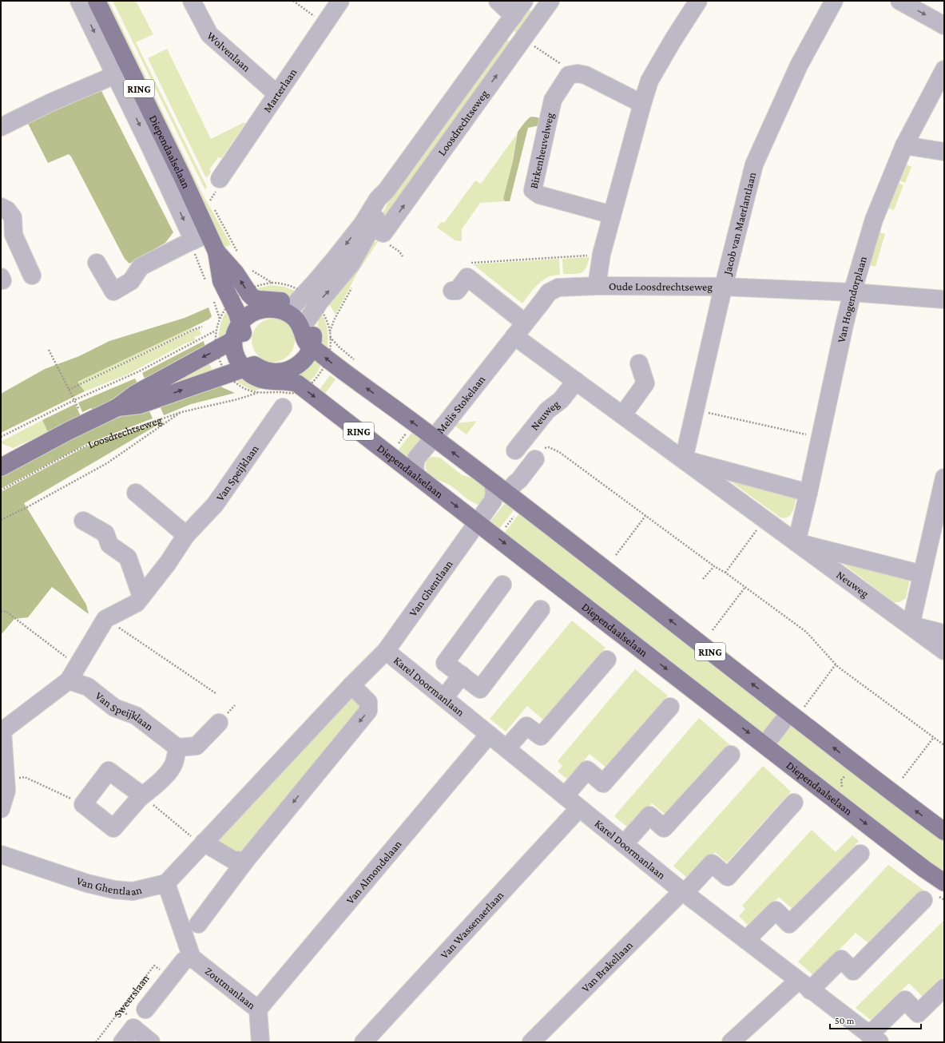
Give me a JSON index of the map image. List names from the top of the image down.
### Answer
{
  "streets": {
    "main road": ["RING", "Loosdrechtseweg", "Diependaalselaan"],
    "street": [
      "Wolvenlaan",
      "Marterlaan",
      "Birkenheuvelweg",
      "Jacob van Maerlantlaan",
      "Oude Loosdrechtseweg",
      "Van Hogendorplaan",
      "Melis Stokelaan",
      "Neuweg",
      "Van Speijklaan",
      "Van Ghentlaan",
      "Karel Doormanlaan",
      "Van Almondelaan",
      "Van Wassenaerlaan",
      "Van Brakellaan",
      "Zoutmanlaan",
      "Sweerslaan"
    ]
  },
  "crossings": [
    ["Wolvenlaan", "Marterlaan"],
    ["RING", "Loosdrechtseweg"],
    ["RING", "Diependaalselaan"],
    ["RING", "Melis Stokelaan"],
    ["RING", "Van Ghentlaan"],
    ["Loosdrechtseweg", "Diependaalselaan"],
    ["Diependaalselaan", "Melis Stokelaan"],
    ["Diependaalselaan", "Van Ghentlaan"],
    ["Jacob van Maerlantlaan", "Oude Loosdrechtseweg"],
    ["Jacob van Maerlantlaan", "Neuweg"],
    ["Oude Loosdrechtseweg", "Van Hogendorplaan"],
    ["Oude Loosdrechtseweg", "Melis Stokelaan"],
    ["Oude Loosdrechtseweg", "Neuweg"],
    ["Van Hogendorplaan", "Neuweg"],
    ["Melis Stokelaan", "Neuweg"],
    ["Van Ghentlaan", "Karel Doormanlaan"],
    ["Karel Doormanlaan", "Van Almondelaan"],
    ["Karel Doormanlaan", "Van Wassenaerlaan"],
    ["Karel Doormanlaan", "Van Brakellaan"],
    ["Van Almondelaan", "Zoutmanlaan"]
  ],
  "one_way": ["Diependaalselaan"],
  "scale_bar": "50 m"
}
